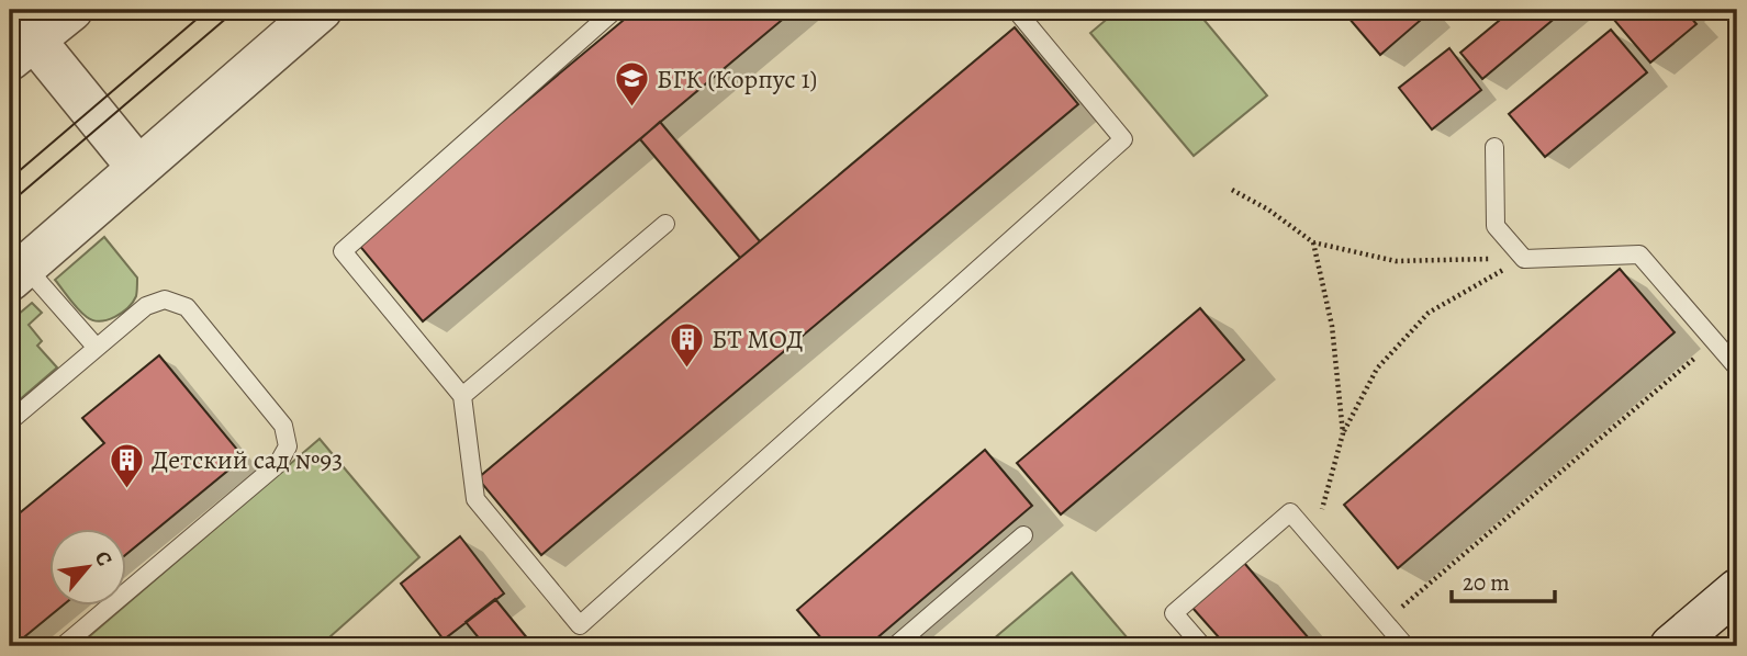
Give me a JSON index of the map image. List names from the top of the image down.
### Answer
{
  "places": {
    "school or university": ["БГК (Корпус 1)"],
    "building": ["БТ МОД", "Детский сад №93"]
  },
  "scale_bar": "20 m",
  "north": "top right"
}
